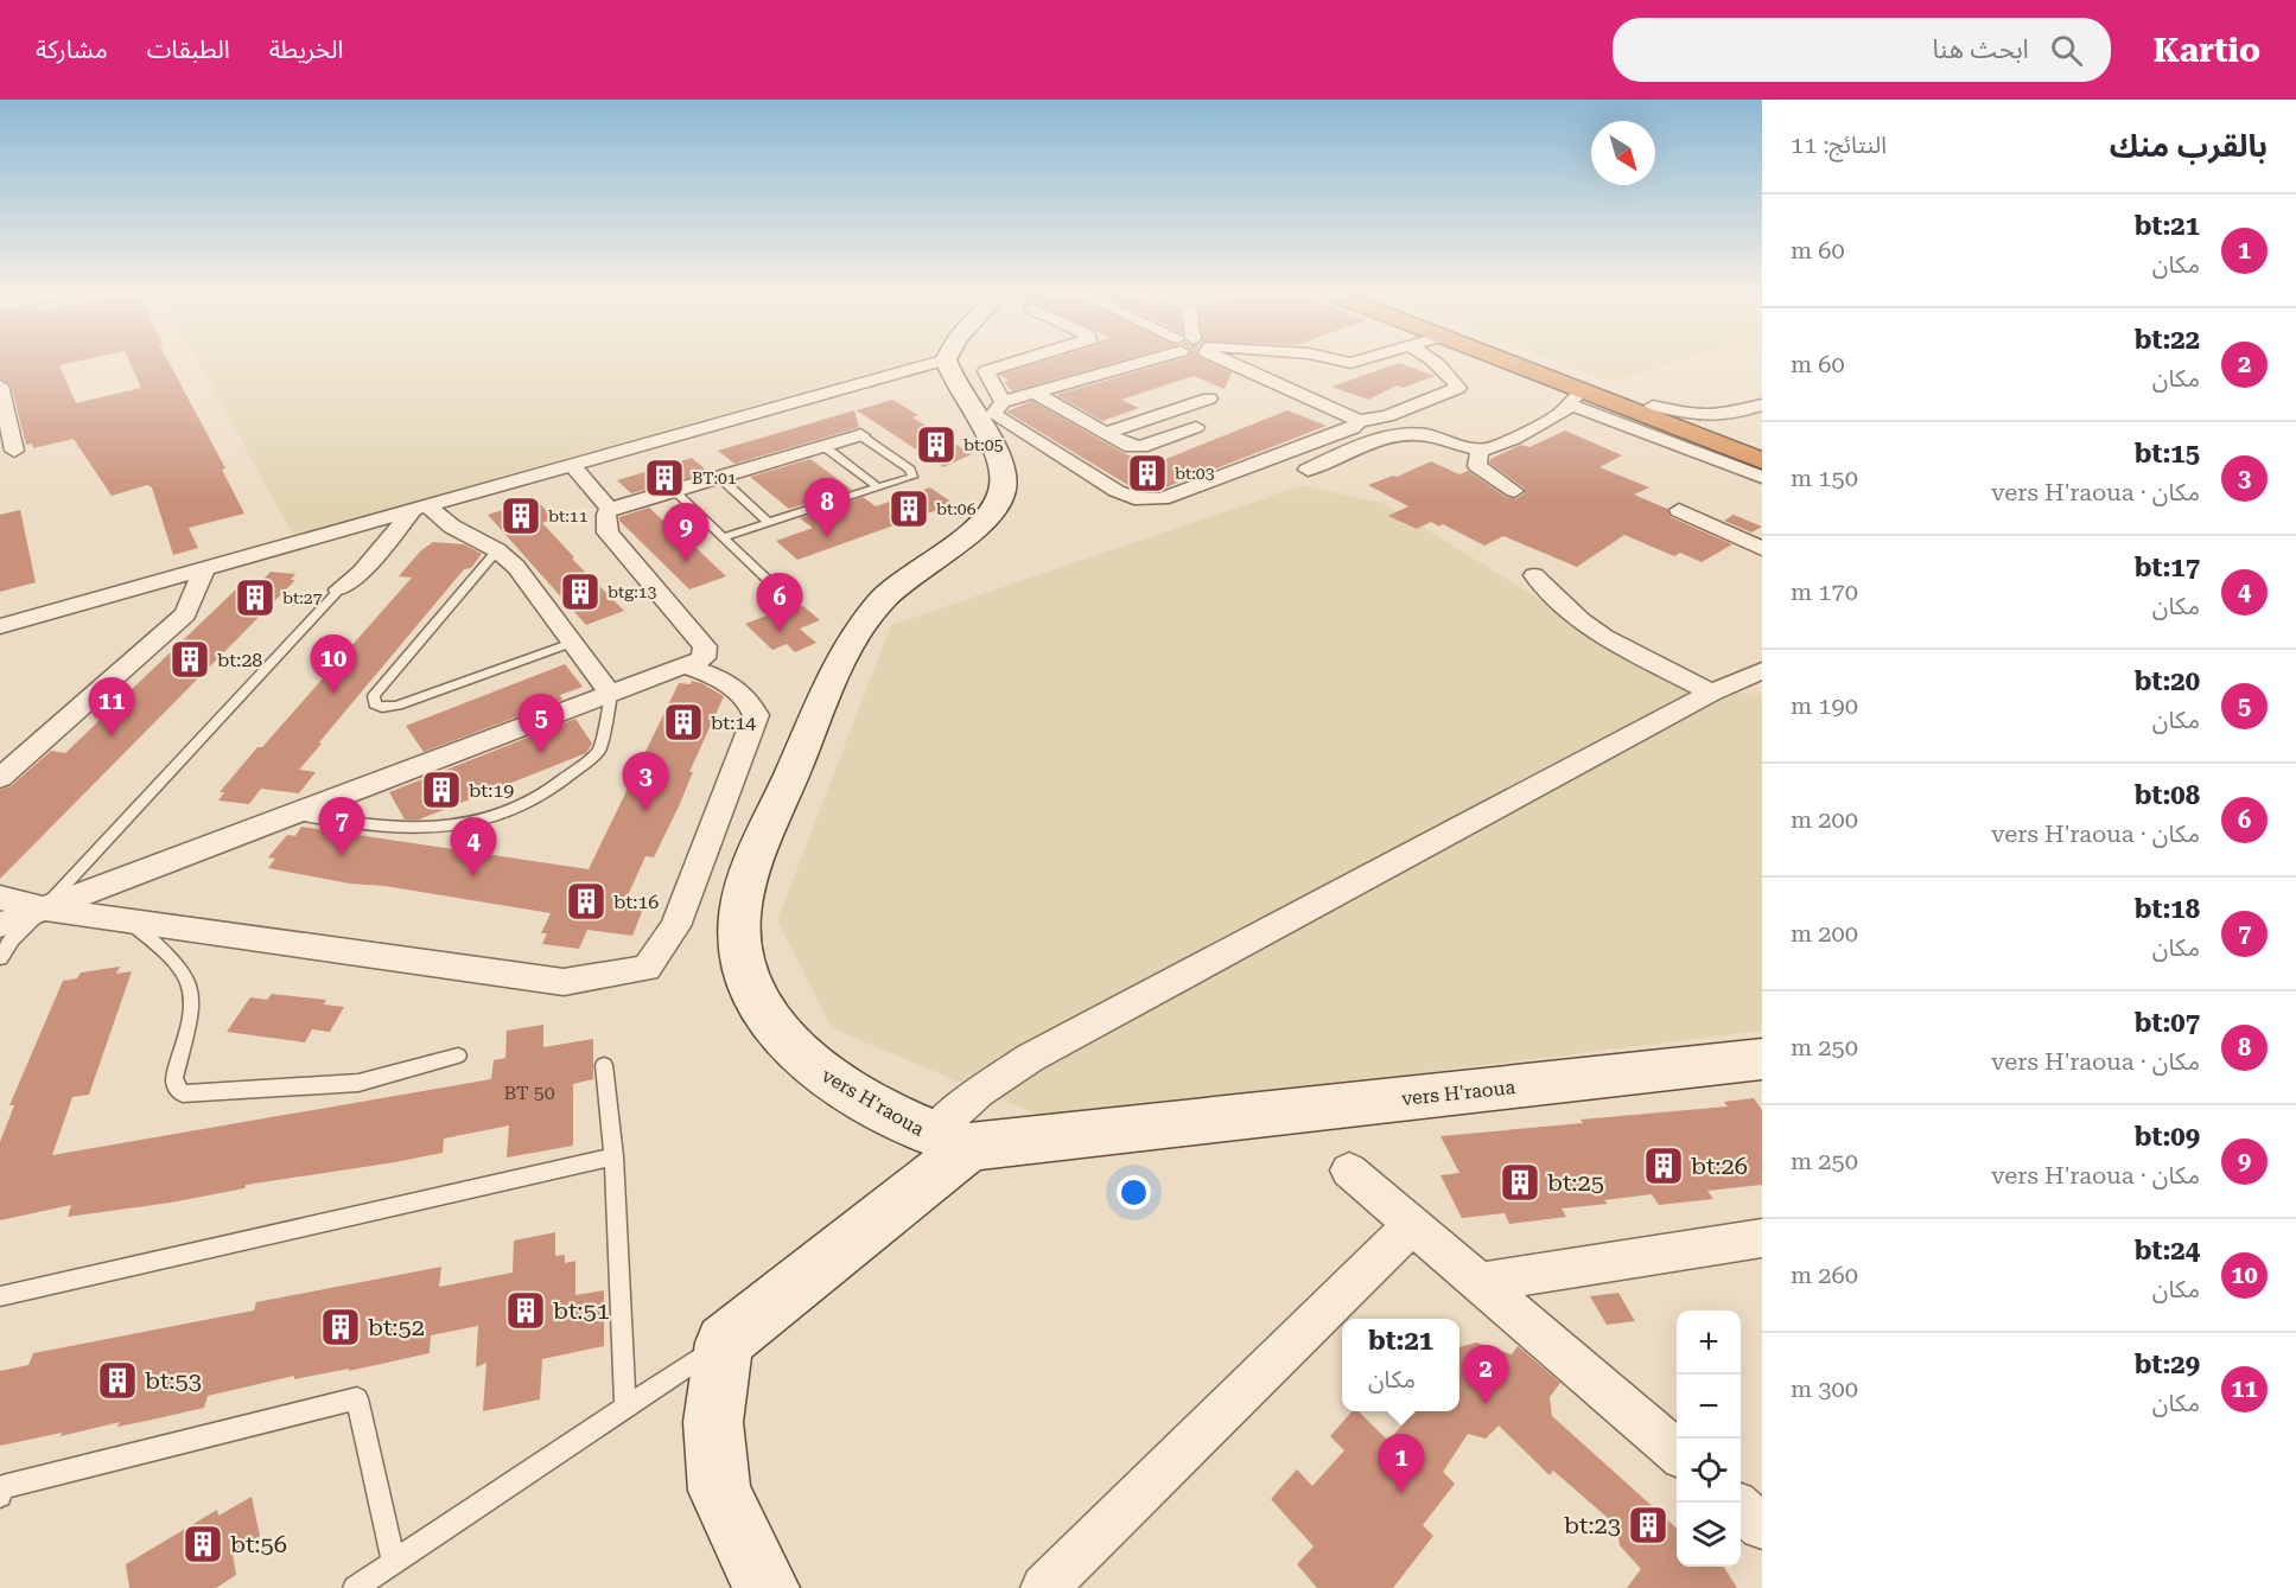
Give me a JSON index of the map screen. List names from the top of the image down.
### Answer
{
  "streets": {
    "street": ["vers H'raoua"]
  },
  "places": {
    "building": [
      "bt:05",
      "bt:03",
      "BT:01",
      "bt:06",
      "bt:11",
      "btg:13",
      "bt:27",
      "bt:28",
      "bt:14",
      "bt:19",
      "bt:16",
      "bt:26",
      "bt:25",
      "bt:51",
      "bt:52",
      "bt:53",
      "bt:23",
      "bt:56"
    ]
  },
  "house_numbers": ["BT 50"],
  "north": "bottom right",
  "page": {
    "header": "Kartio",
    "search": "ابحث هنا",
    "nav": ["الخريطة", "الطبقات", "مشاركة"],
    "heading": ["بالقرب منك", "النتائج: 11"],
    "list": [
      {
        "mark": "1",
        "name": "bt:21",
        "note": "مكان",
        "value": "60 m"
      },
      {
        "mark": "2",
        "name": "bt:22",
        "note": "مكان",
        "value": "60 m"
      },
      {
        "mark": "3",
        "name": "bt:15",
        "note": "مكان · vers H'raoua",
        "value": "150 m"
      },
      {
        "mark": "4",
        "name": "bt:17",
        "note": "مكان",
        "value": "170 m"
      },
      {
        "mark": "5",
        "name": "bt:20",
        "note": "مكان",
        "value": "190 m"
      },
      {
        "mark": "6",
        "name": "bt:08",
        "note": "مكان · vers H'raoua",
        "value": "200 m"
      },
      {
        "mark": "7",
        "name": "bt:18",
        "note": "مكان",
        "value": "200 m"
      },
      {
        "mark": "8",
        "name": "bt:07",
        "note": "مكان · vers H'raoua",
        "value": "250 m"
      },
      {
        "mark": "9",
        "name": "bt:09",
        "note": "مكان · vers H'raoua",
        "value": "250 m"
      },
      {
        "mark": "10",
        "name": "bt:24",
        "note": "مكان",
        "value": "260 m"
      },
      {
        "mark": "11",
        "name": "bt:29",
        "note": "مكان",
        "value": "300 m"
      }
    ],
    "pins": [
      "8",
      "9",
      "6",
      "10",
      "11",
      "5",
      "3",
      "7",
      "4",
      "2",
      "1"
    ],
    "map_buttons": ["+", "−"],
    "popup": ["bt:21", "مكان"]
  }
}
